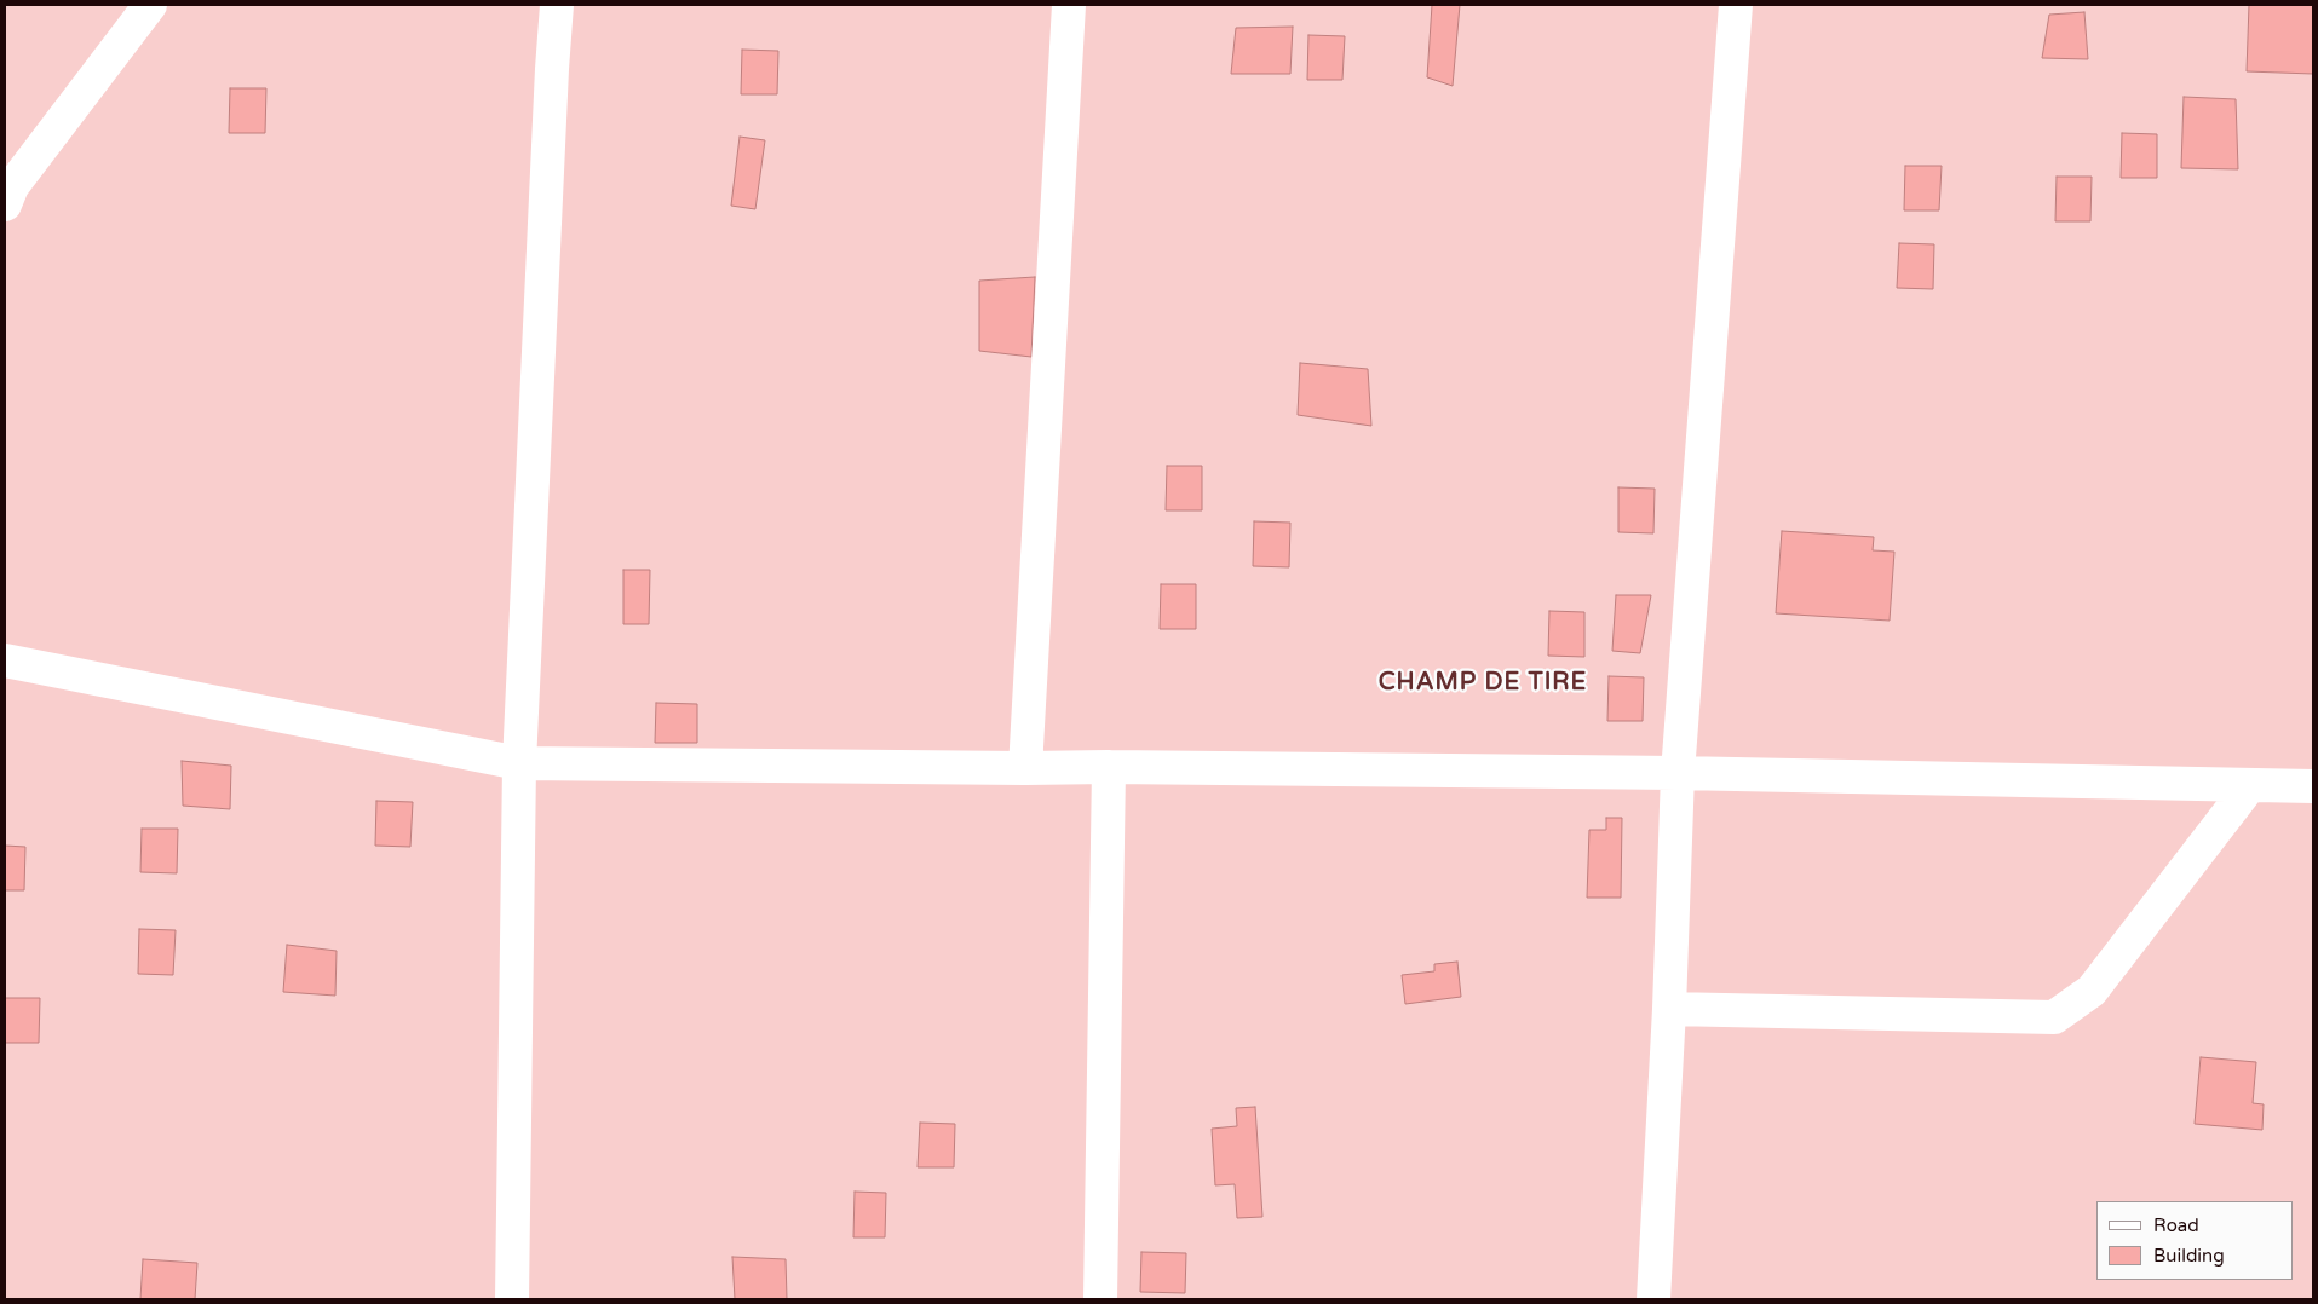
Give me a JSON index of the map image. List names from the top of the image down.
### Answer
{
  "districts": ["CHAMP DE TIRE"],
  "legend": ["Road", "Building"]
}
